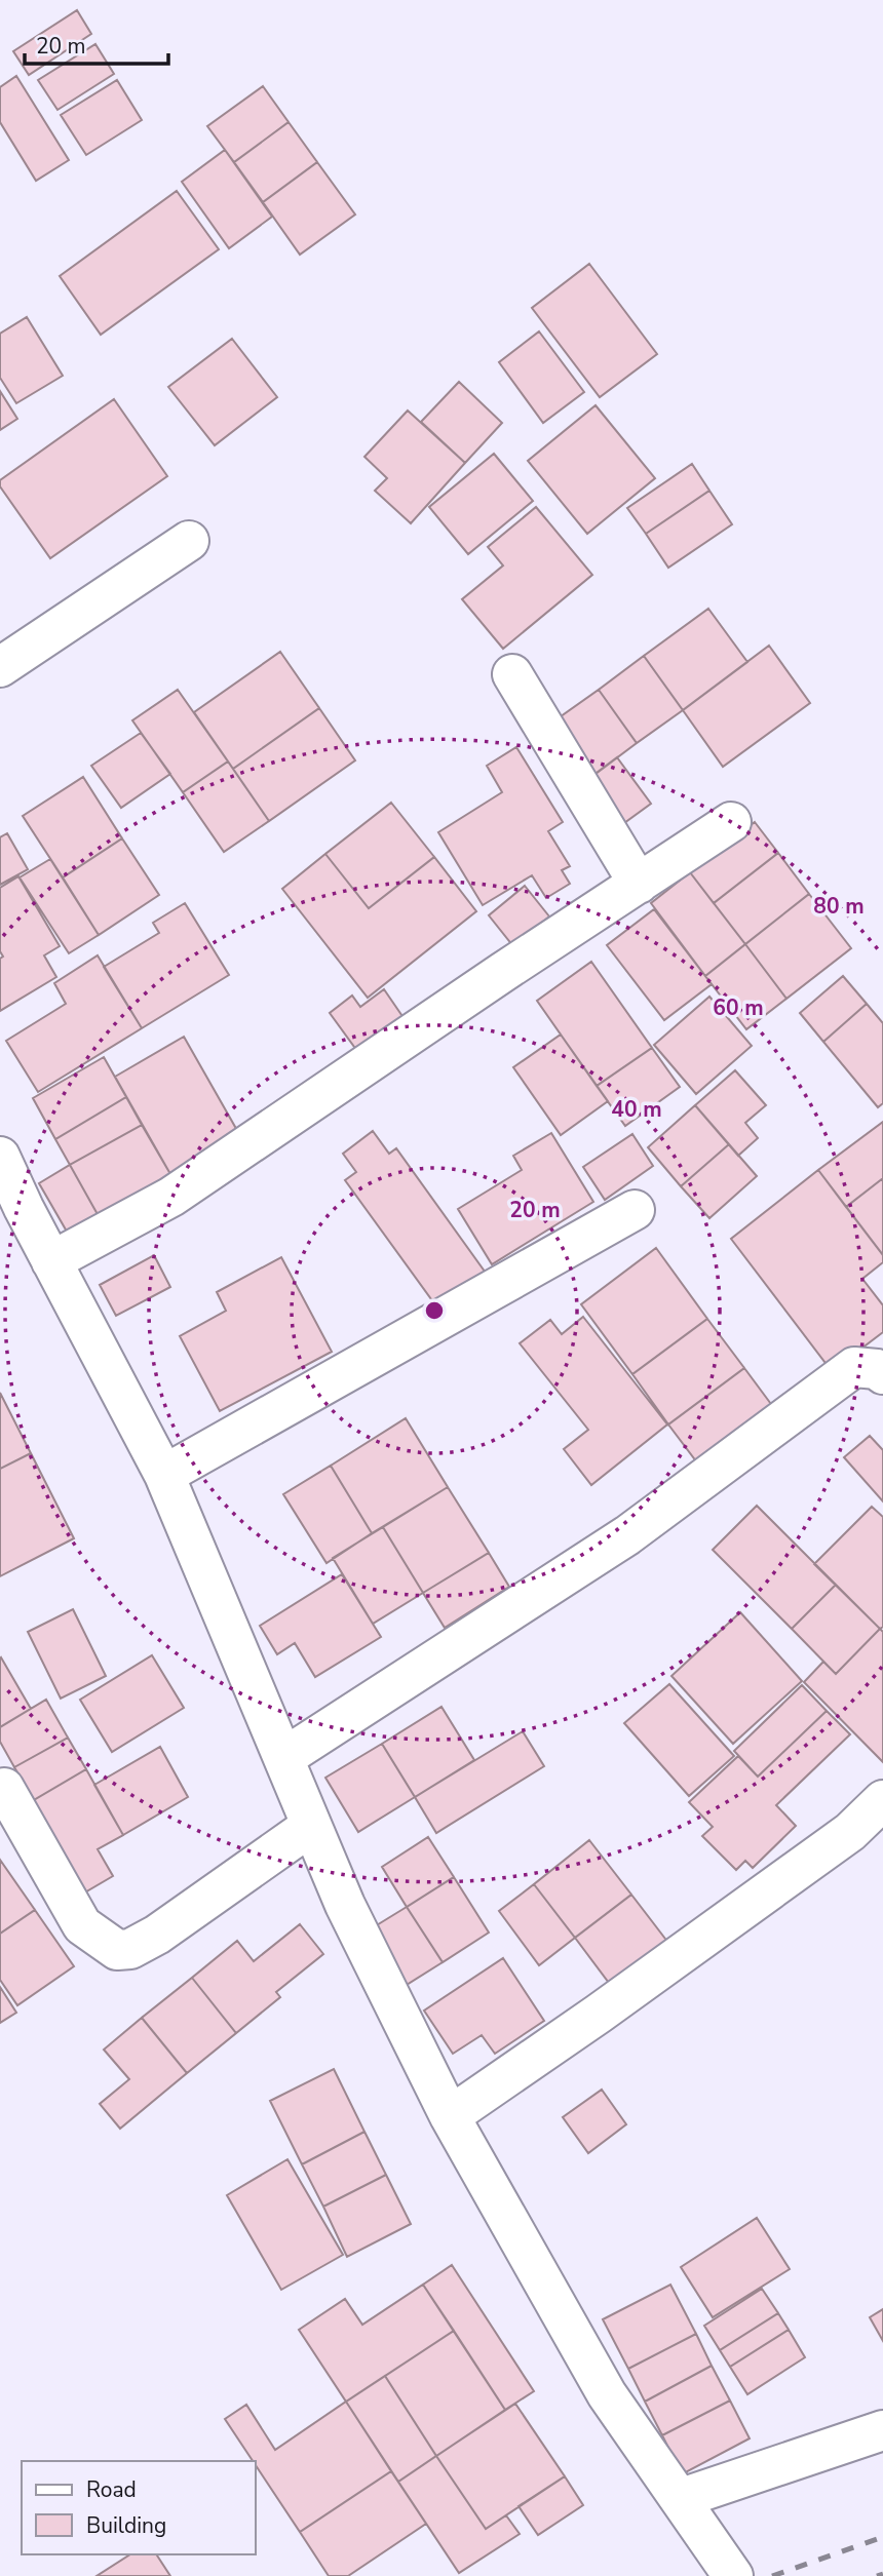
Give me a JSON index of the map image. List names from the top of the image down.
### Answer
{
  "legend": ["Road", "Building"],
  "scale_bar": "20 m",
  "rings": [
    "80 m",
    "60 m",
    "40 m",
    "20 m"
  ]
}
